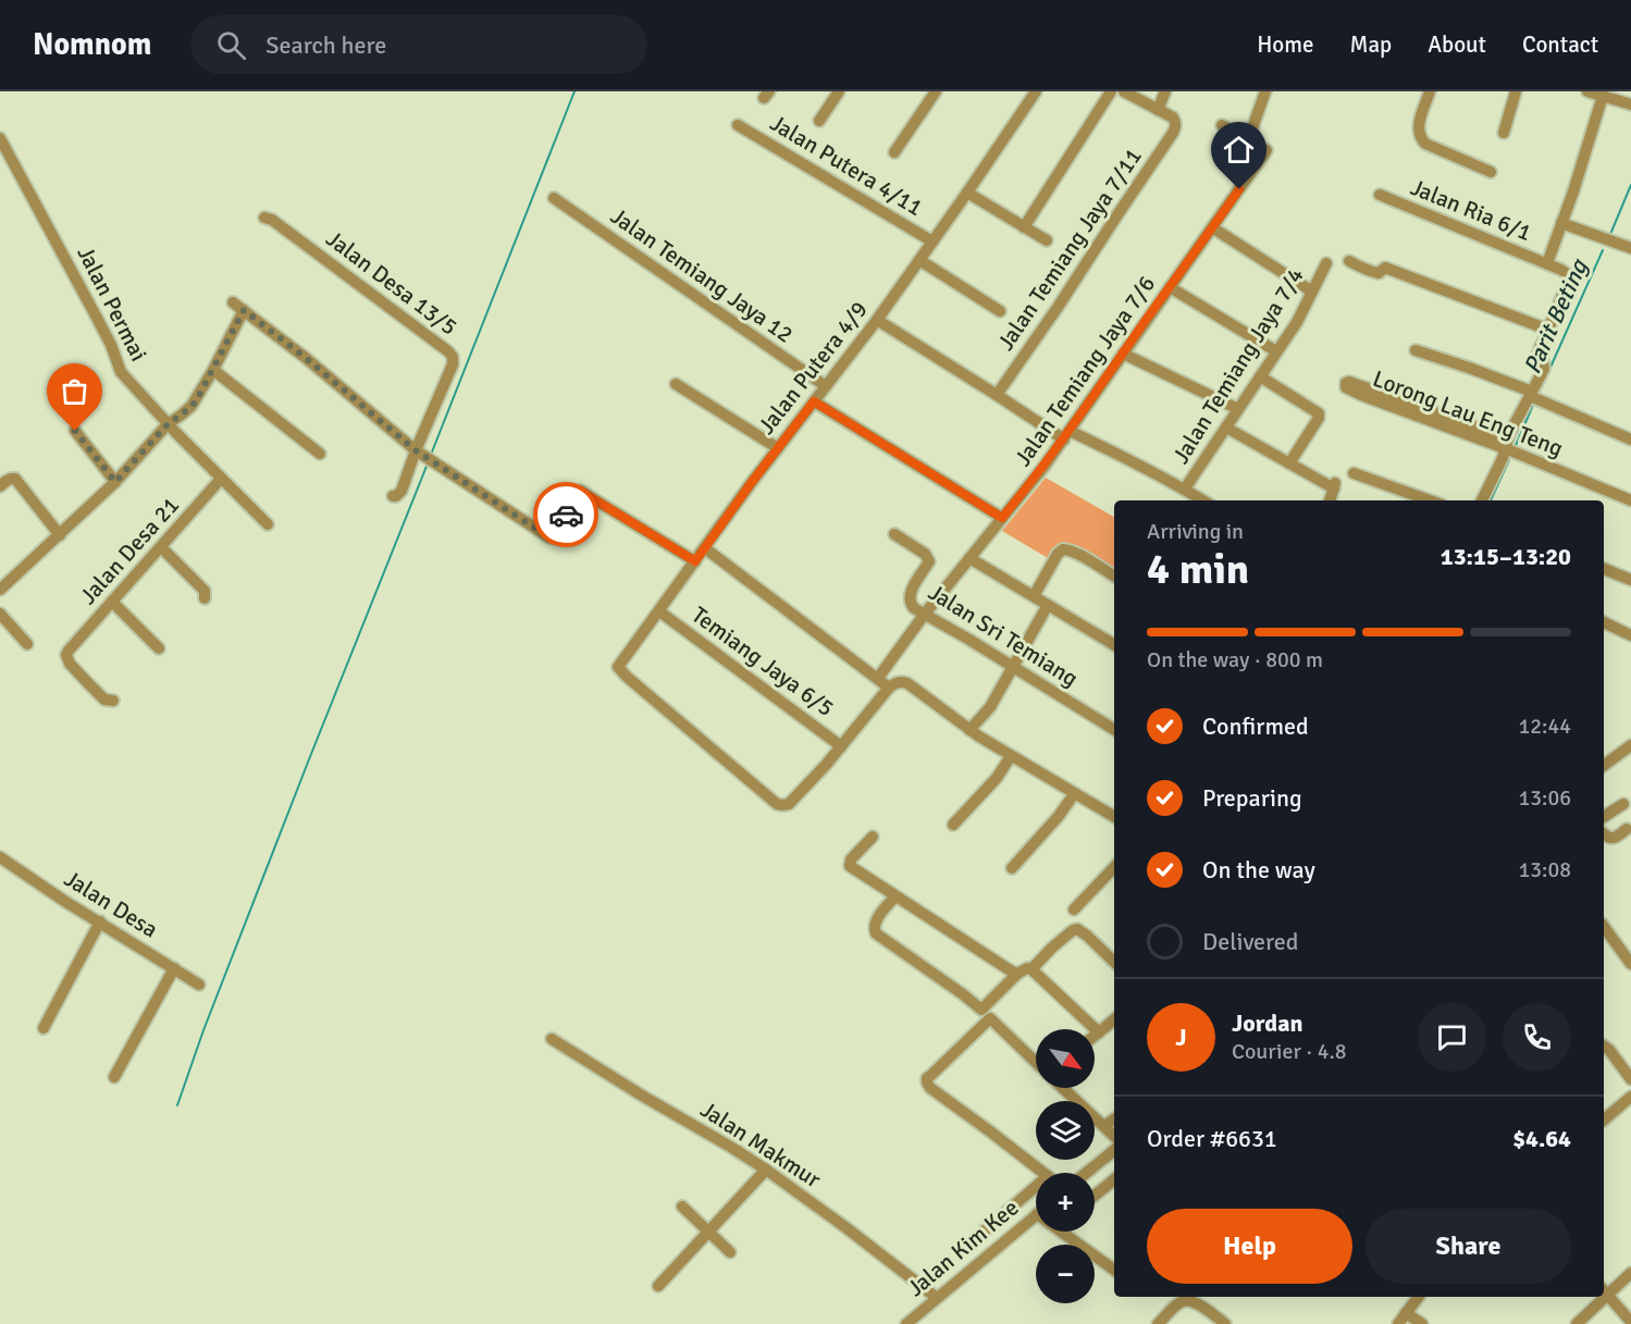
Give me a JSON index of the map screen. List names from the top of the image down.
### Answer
{
  "streets": {
    "street": [
      "Jalan Putera 4/11",
      "Jalan Ria 6/1",
      "Jalan Temiang Jaya 7/11",
      "Jalan Temiang Jaya 12",
      "Jalan Desa 13/5",
      "Jalan Permai",
      "Jalan Temiang Jaya 7/4",
      "Jalan Putera 4/9",
      "Jalan Temiang Jaya 7/6",
      "Lorong Lau Eng Teng",
      "Jalan Desa 21",
      "Jalan Sri Temiang",
      "Temiang Jaya 6/5",
      "Jalan Desa",
      "Jalan Makmur",
      "Jalan Kim Kee"
    ]
  },
  "crossings": [
    ["Jalan Putera 4/11", "Jalan Putera 4/9"],
    ["Jalan Temiang Jaya 12", "Jalan Putera 4/9"],
    ["Jalan Permai", "Jalan Desa 21"],
    ["Jalan Putera 4/9", "Temiang Jaya 6/5"],
    ["Jalan Temiang Jaya 7/6", "Jalan Sri Temiang"],
    ["Jalan Makmur", "Jalan Kim Kee"]
  ],
  "water": ["Parit Beting"],
  "north": "bottom right",
  "page": {
    "header": "Nomnom",
    "search": "Search here",
    "nav": [
      "Home",
      "Map",
      "About",
      "Contact"
    ],
    "heading": ["4 min", "Arriving in", "13:15–13:20"],
    "panel": [
      "Jordan",
      "Courier · 4.8",
      "Order #6631",
      "$4.64"
    ],
    "bar": "On the way · 800 m",
    "list": [
      ["Confirmed", "12:44"],
      ["Preparing", "13:06"],
      ["On the way", "13:08"],
      "Delivered"
    ],
    "round": "J",
    "map_buttons": ["+", "−"],
    "buttons": ["Help", "Share"]
  }
}
